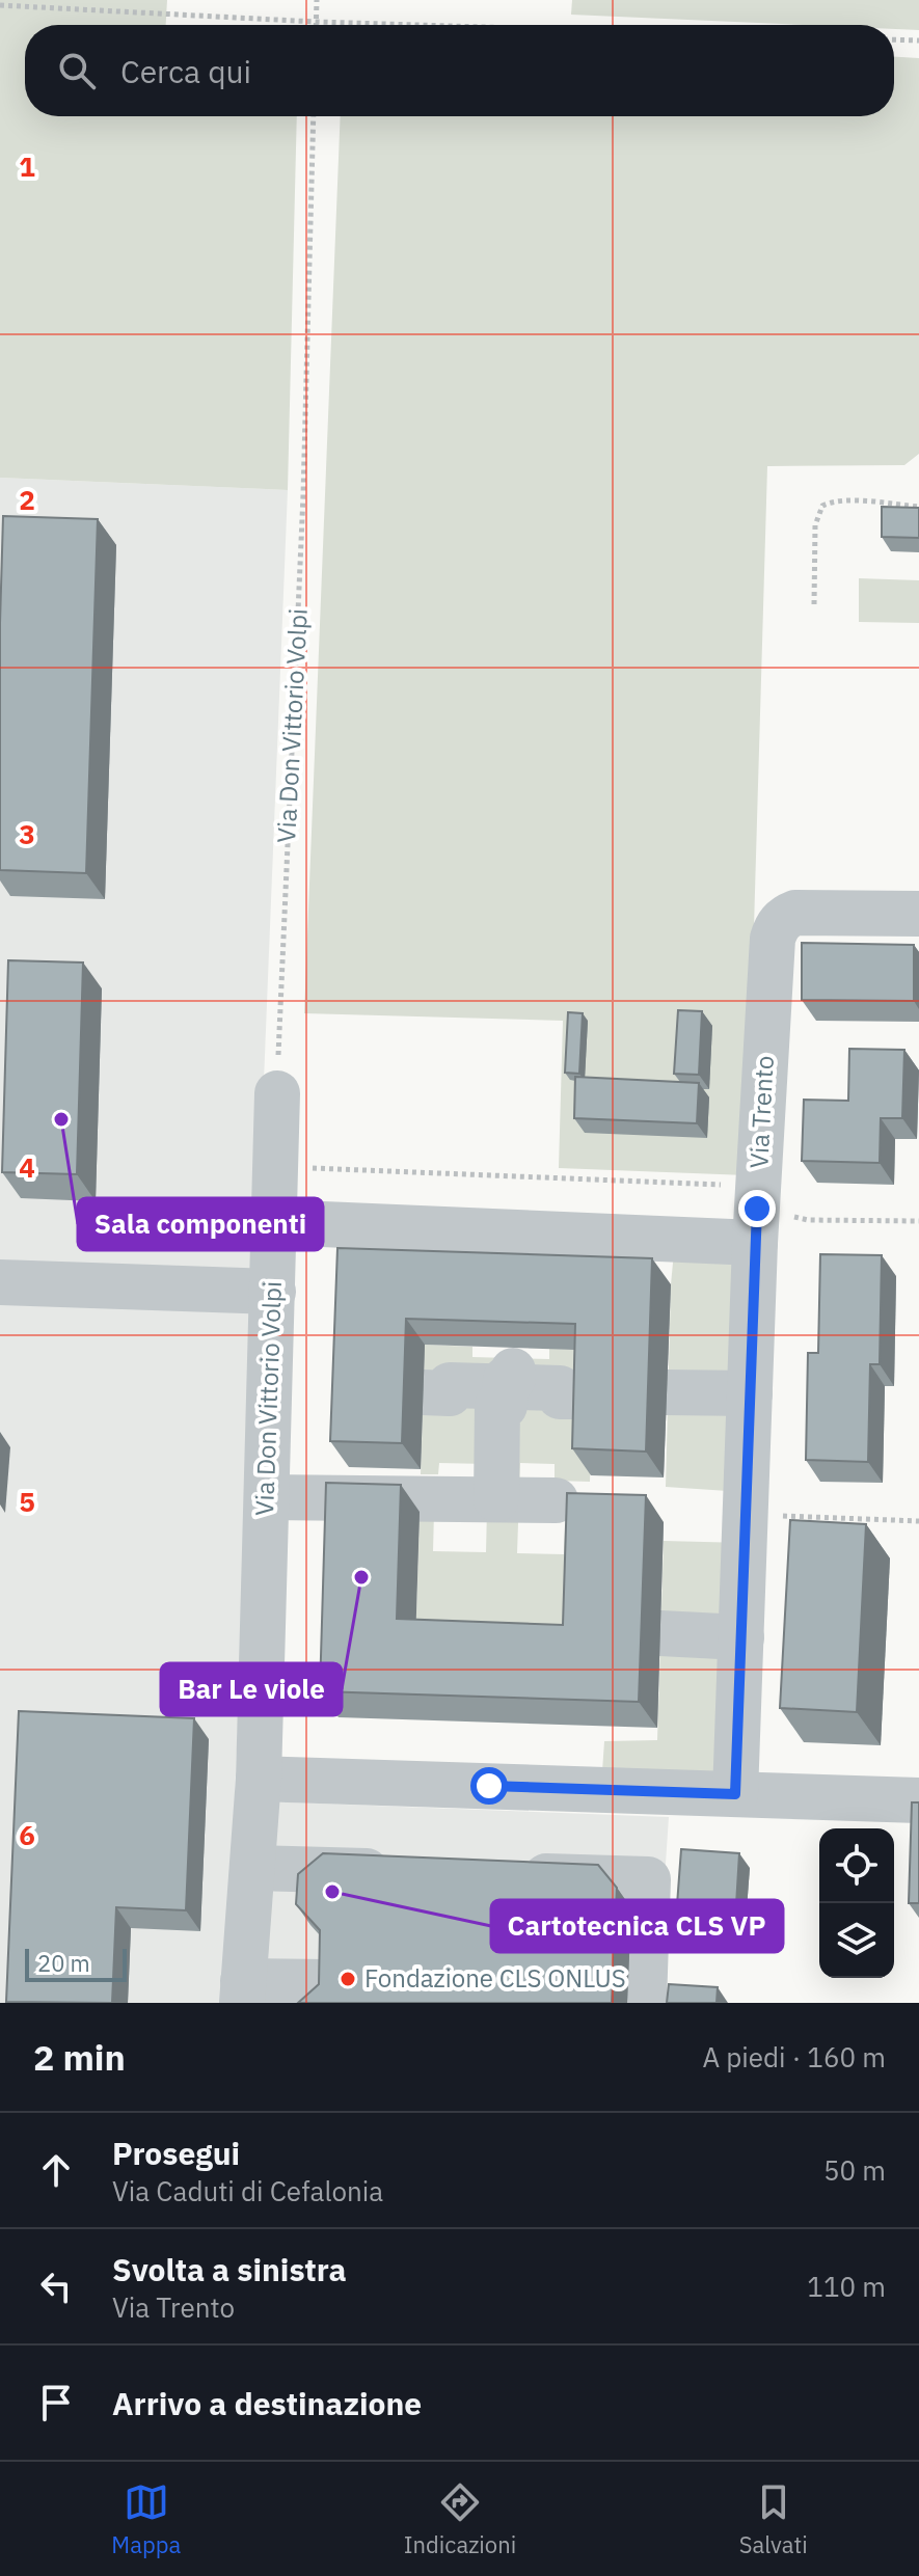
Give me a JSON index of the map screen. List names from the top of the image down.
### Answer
{
  "streets": {
    "street": ["Via Don Vittorio Volpi", "Via Trento"]
  },
  "places": [
    "Sala componenti",
    "Bar Le viole",
    "Cartotecnica CLS VP",
    "Fondazione CLS ONLUS"
  ],
  "scale_bar": "20 m",
  "page": {
    "search": "Cerca qui",
    "scale": "20 m",
    "heading": ["2 min", "A piedi · 160 m"],
    "list": [
      ["Prosegui", "Via Caduti di Cefalonia", "50 m"],
      ["Svolta a sinistra", "Via Trento", "110 m"],
      "Arrivo a destinazione"
    ],
    "nav": ["Mappa", "Indicazioni", "Salvati"]
  },
  "grid": {
    "rows": [
      "1",
      "2",
      "3",
      "4",
      "5",
      "6"
    ]
  }
}
